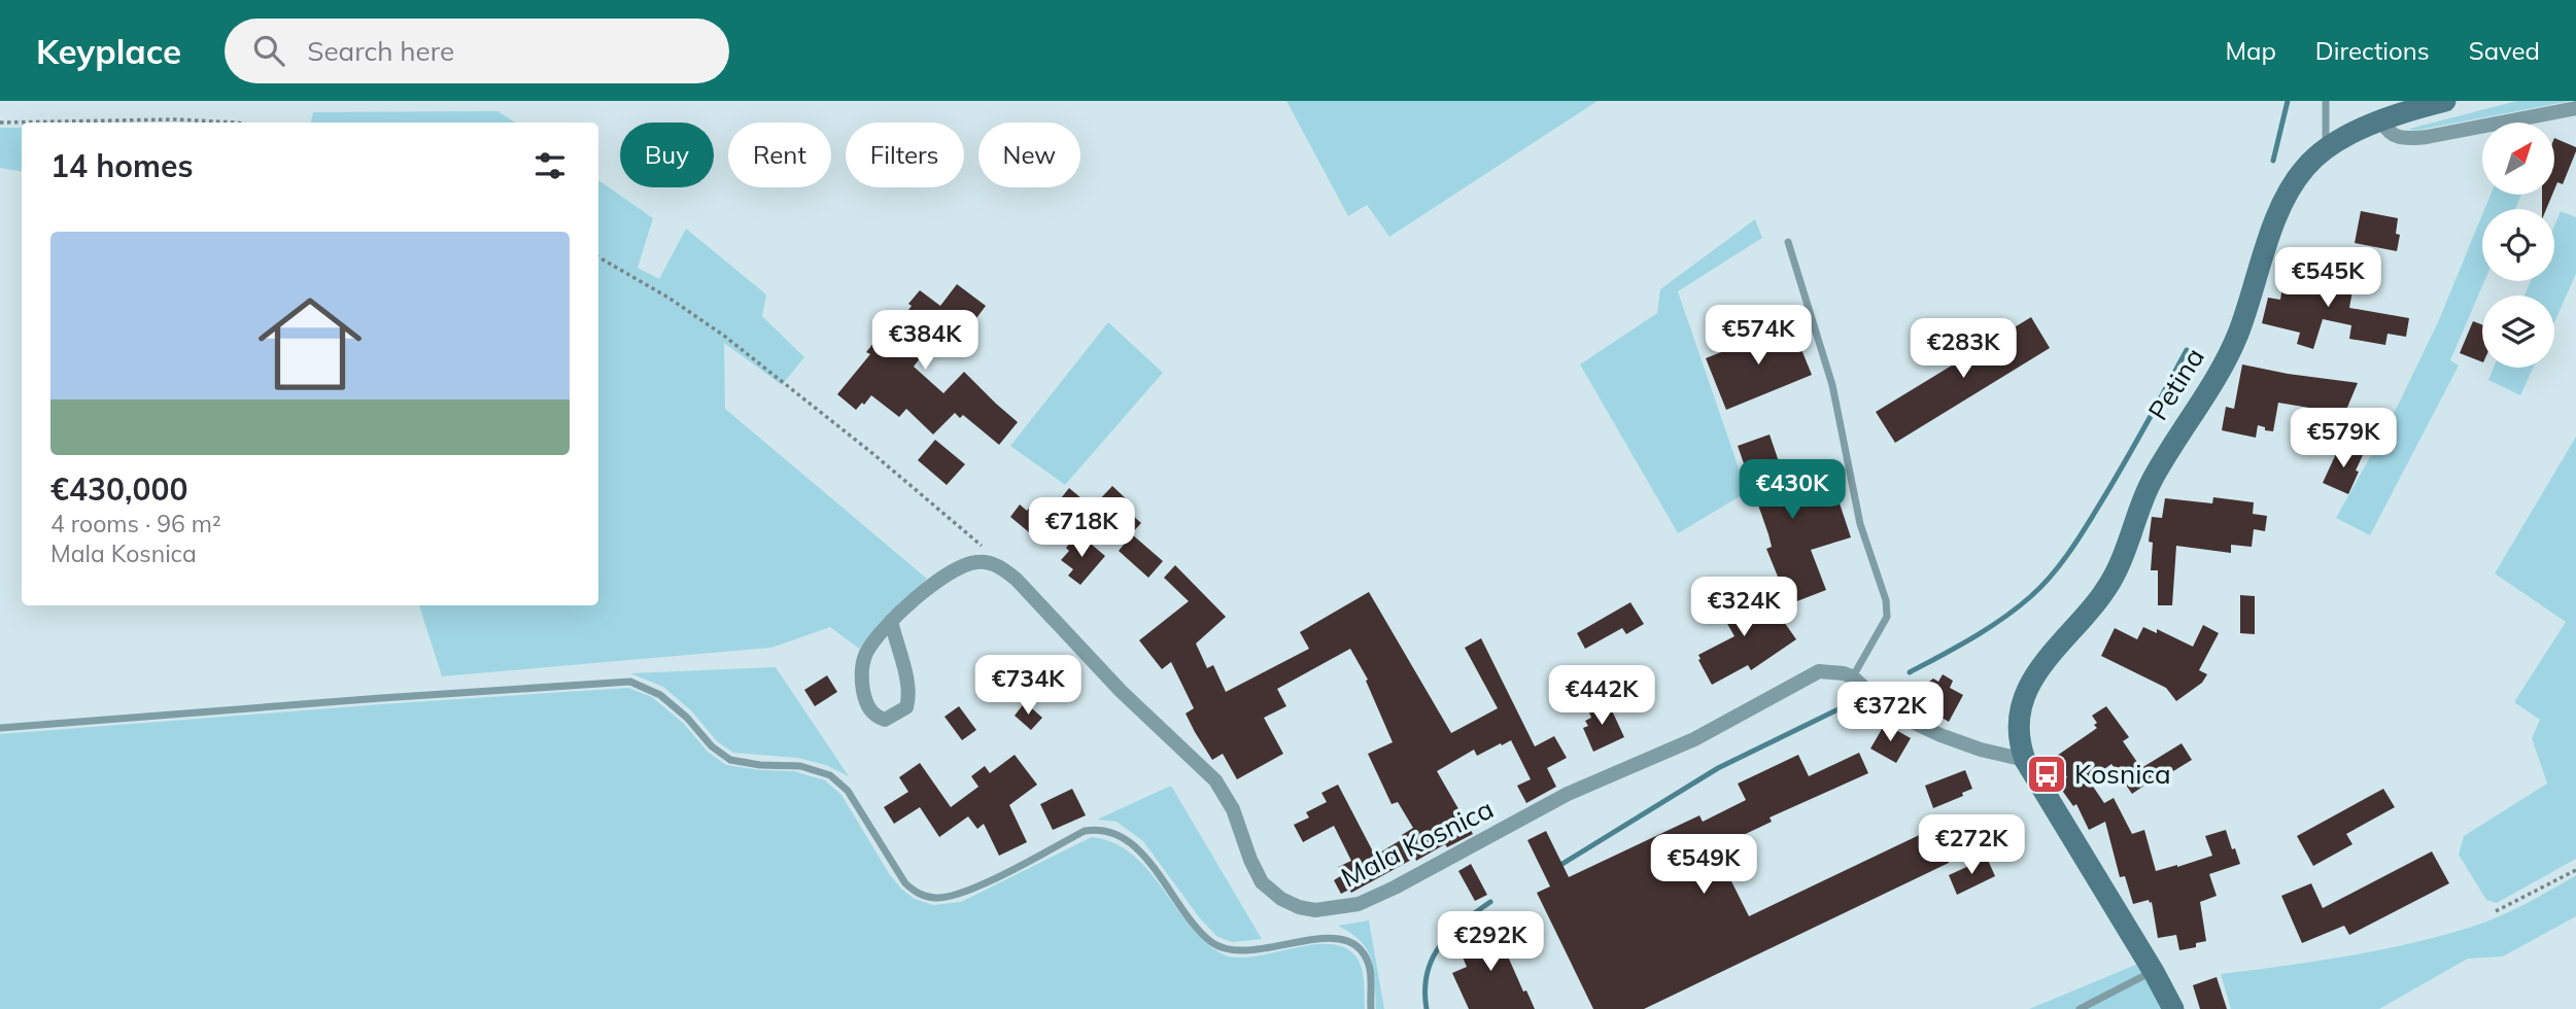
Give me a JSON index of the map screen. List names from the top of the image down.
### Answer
{
  "streets": {
    "street": ["Petina", "Mala Kosnica"]
  },
  "places": {
    "bus stop": ["Kosnica"]
  },
  "north": "top right",
  "page": {
    "header": "Keyplace",
    "search": "Search here",
    "nav": ["Map", "Directions", "Saved"],
    "chip": [
      "Buy",
      "Rent",
      "Filters",
      "New"
    ],
    "heading": "14 homes",
    "list": [
      {
        "name": "€430,000",
        "note": "4 rooms · 96 m² · Mala Kosnica"
      }
    ],
    "price": [
      "€545K",
      "€574K",
      "€384K",
      "€283K",
      "€579K",
      "€430K",
      "€718K",
      "€324K",
      "€734K",
      "€442K",
      "€372K",
      "€272K",
      "€549K",
      "€292K"
    ]
  }
}
